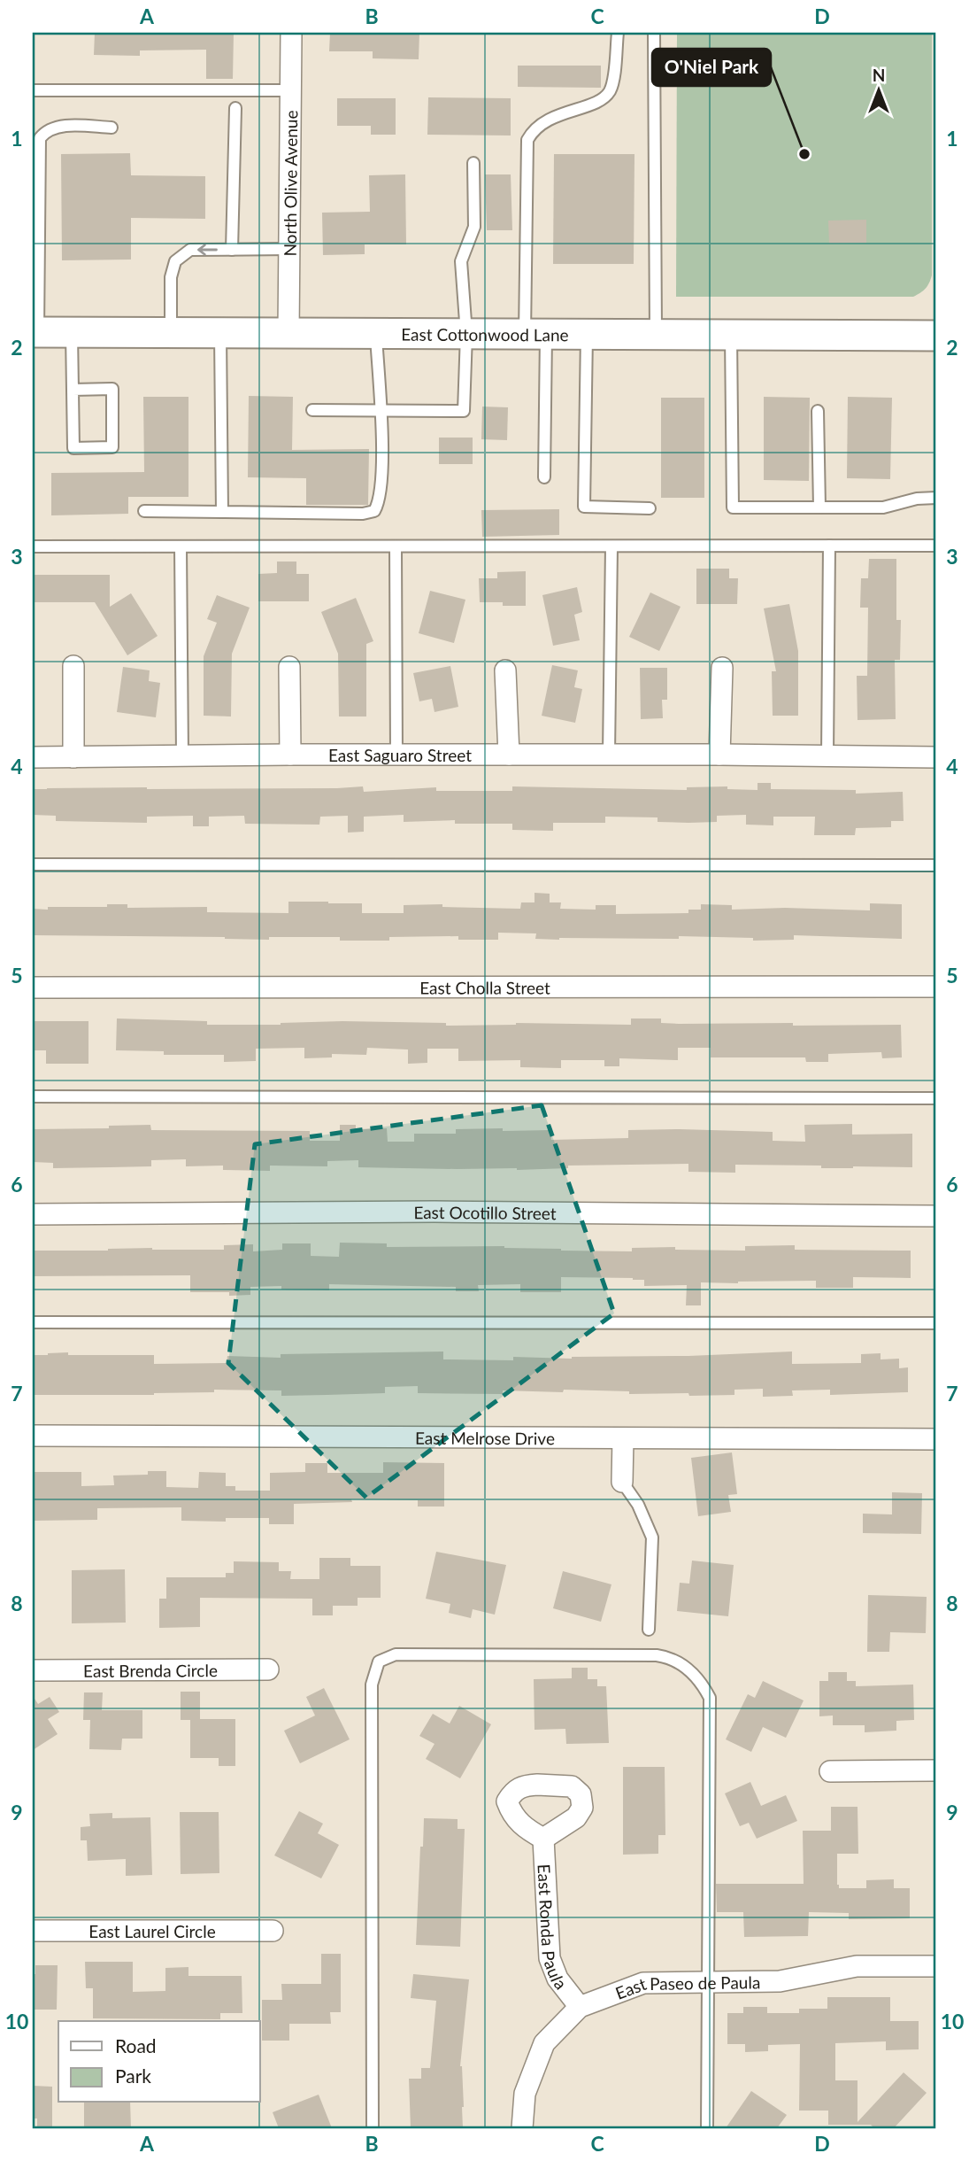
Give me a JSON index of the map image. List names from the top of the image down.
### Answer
{
  "streets": {
    "main road": ["East Cottonwood Lane"],
    "street": [
      "North Olive Avenue",
      "East Saguaro Street",
      "East Cholla Street",
      "East Ocotillo Street",
      "East Melrose Drive",
      "East Brenda Circle",
      "East Ronda Paula",
      "East Laurel Circle",
      "East Paseo de Paula"
    ]
  },
  "crossings": [
    ["North Olive Avenue", "East Cottonwood Lane"],
    ["East Ronda Paula", "East Paseo de Paula"]
  ],
  "places": ["O'Niel Park"],
  "legend": ["Road", "Park"],
  "north": "top",
  "grid": {
    "columns": [
      "A",
      "B",
      "C",
      "D"
    ],
    "rows": [
      "1",
      "2",
      "3",
      "4",
      "5",
      "6",
      "7",
      "8",
      "9",
      "10"
    ]
  }
}
